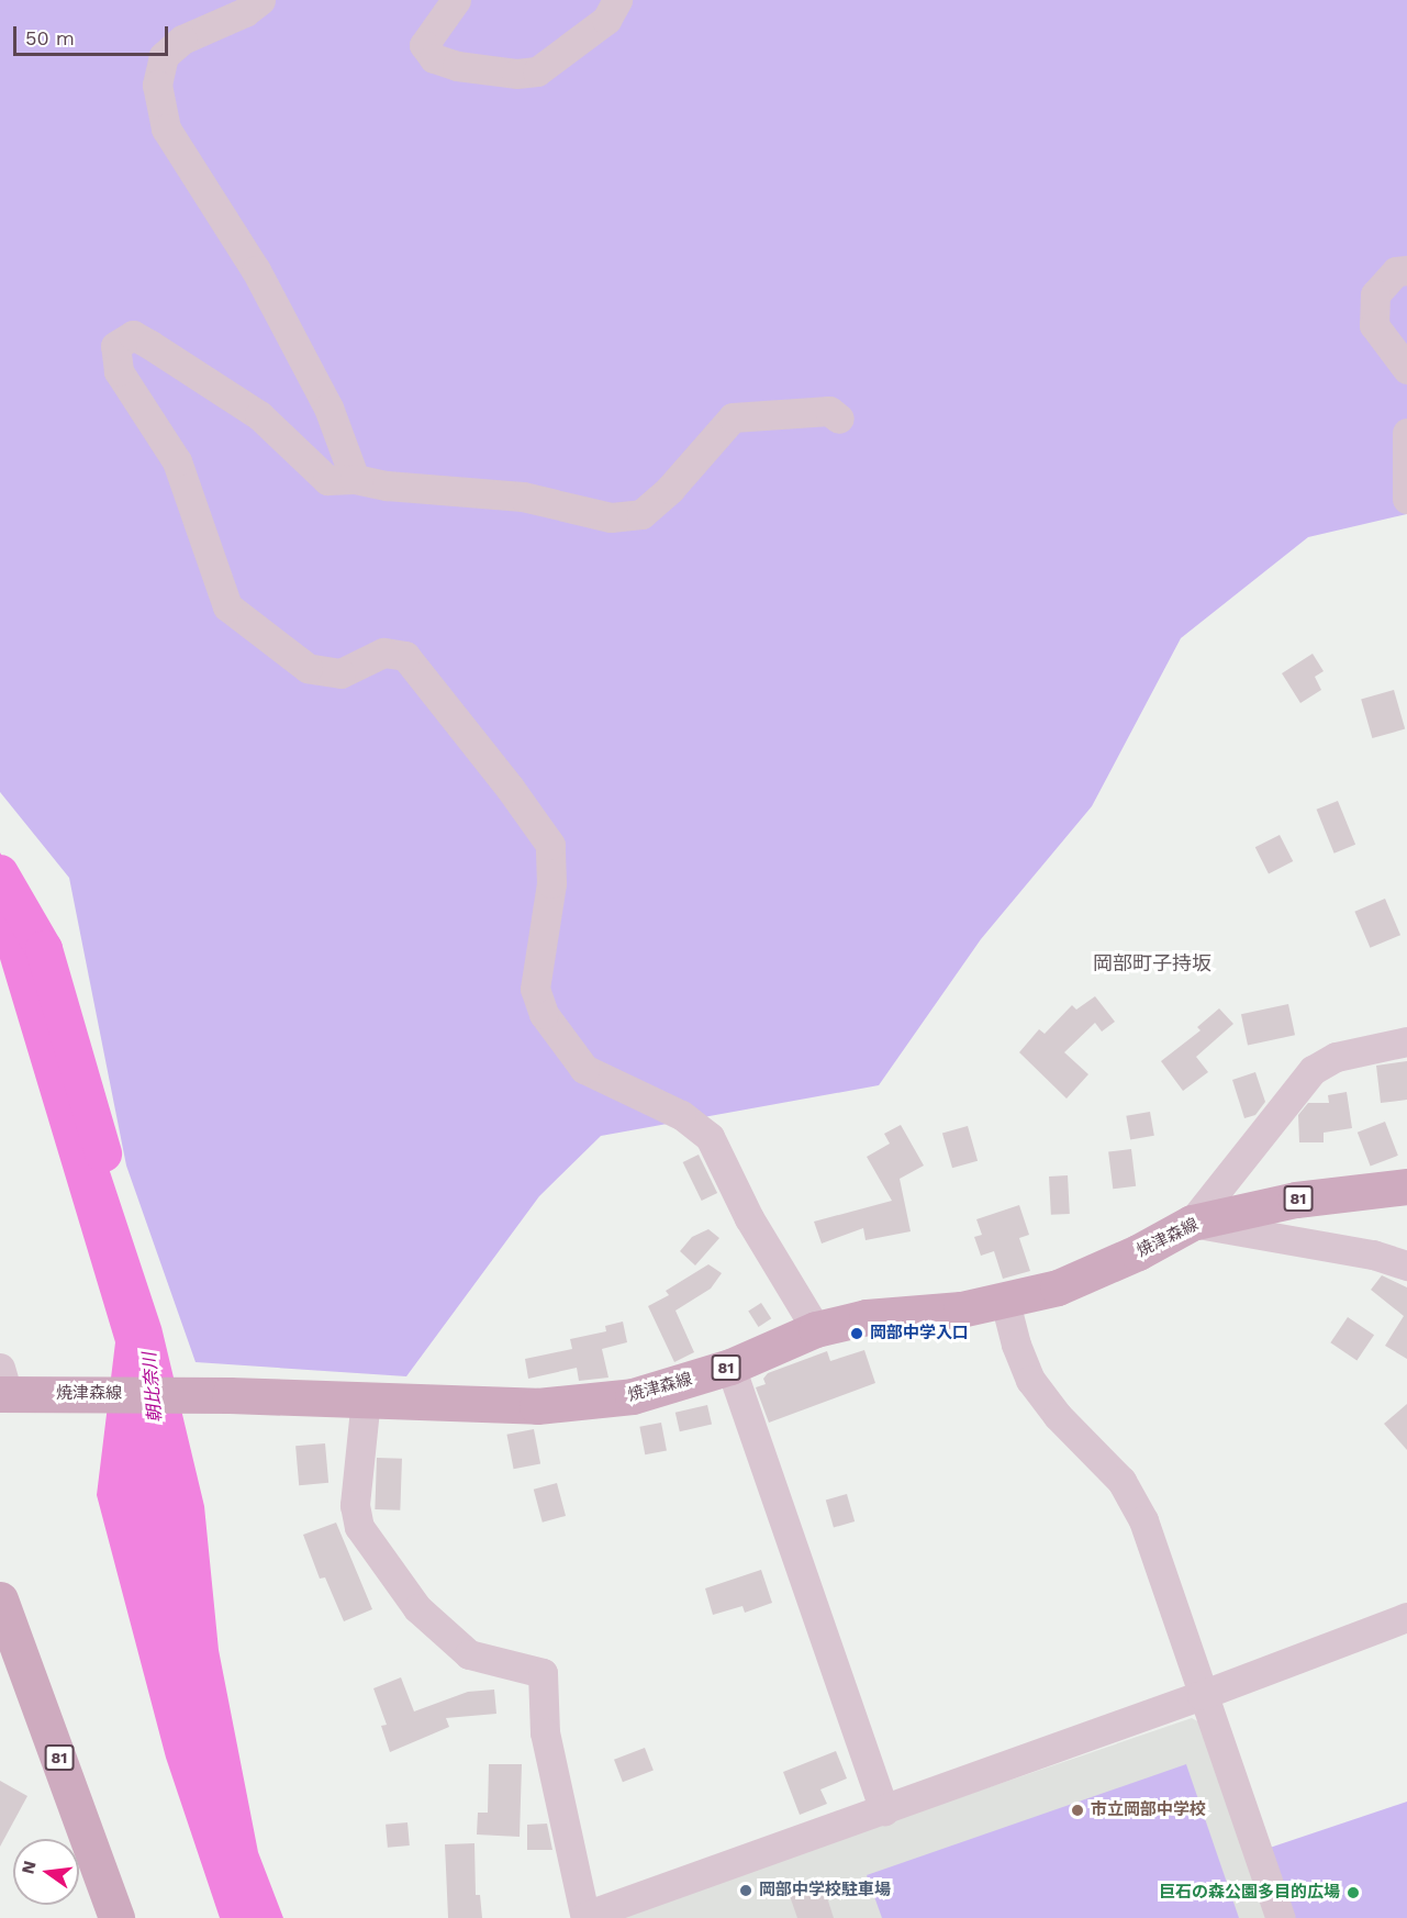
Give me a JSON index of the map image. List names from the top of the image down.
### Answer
{
  "streets": {
    "main road": ["81", "焼津森線"]
  },
  "districts": ["岡部町子持坂"],
  "water": ["朝比奈川"],
  "places": [
    "岡部中学入口",
    "市立岡部中学校",
    "岡部中学校駐車場",
    "巨石の森公園多目的広場"
  ],
  "scale_bar": "50 m",
  "north": "left"
}
